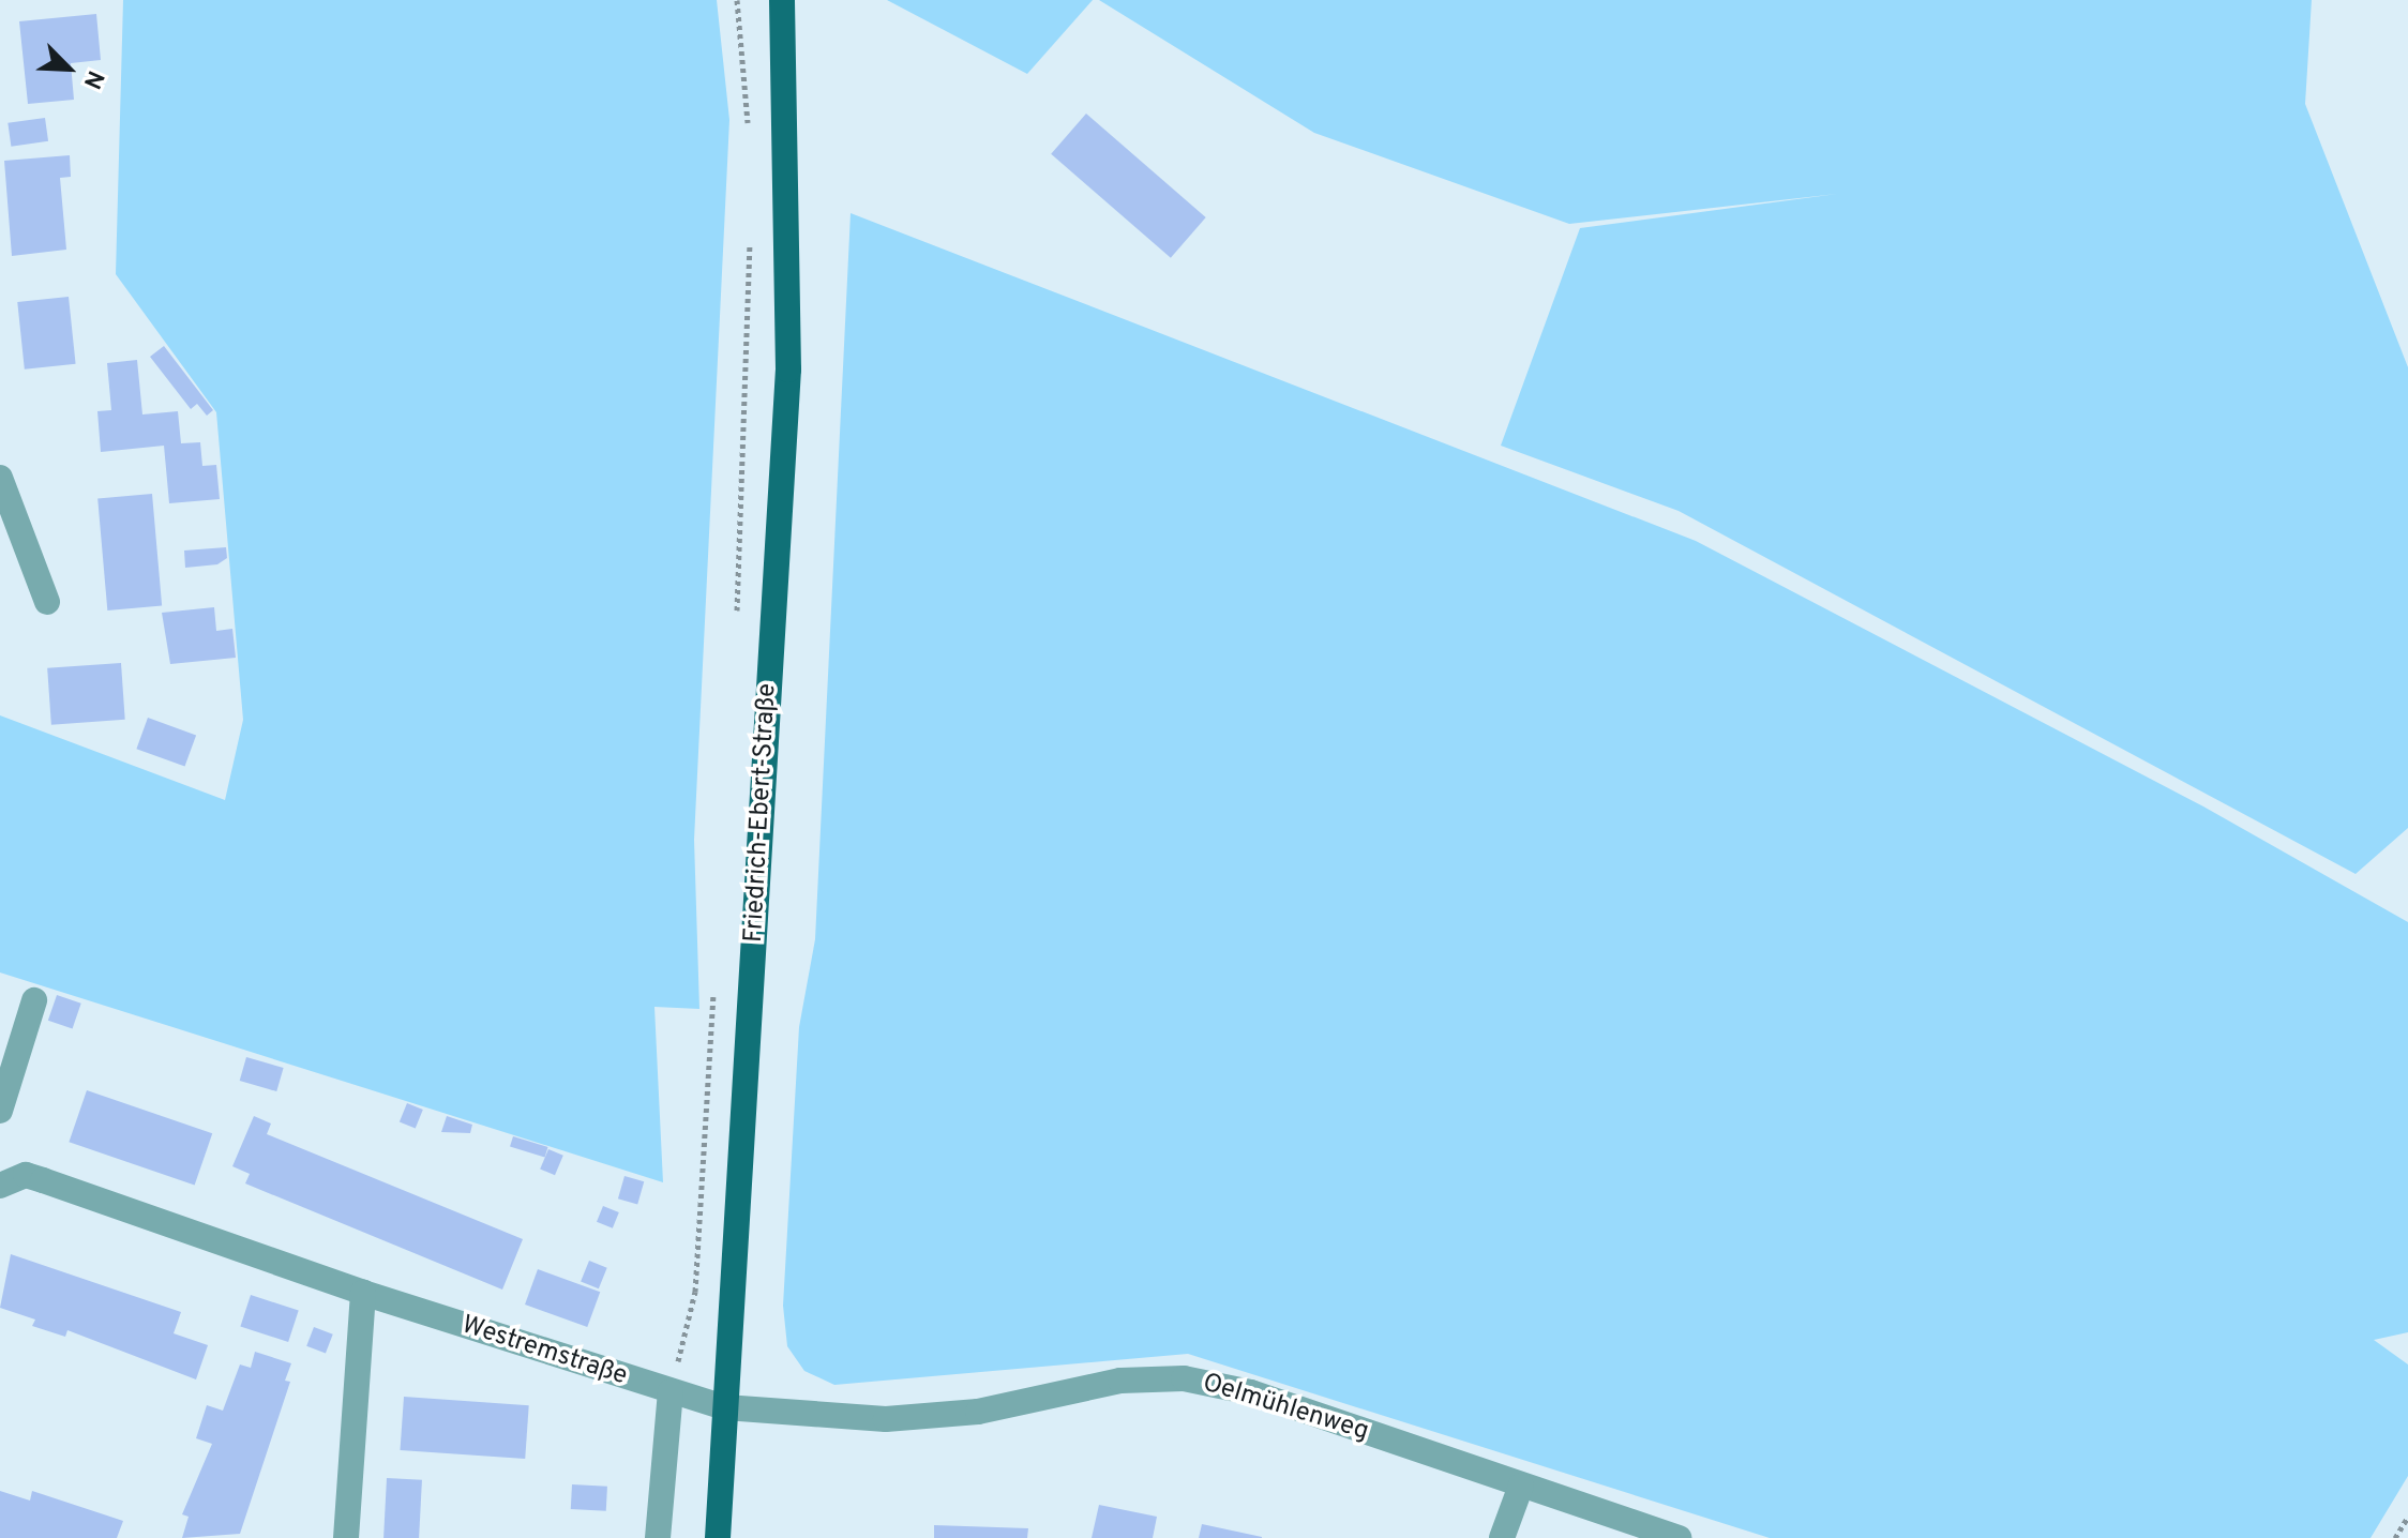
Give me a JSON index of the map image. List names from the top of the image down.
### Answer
{
  "streets": {
    "main road": ["Friedrich-Ebert-Straße"],
    "street": ["Westremstraße", "Oelmühlenweg"]
  },
  "crossings": [
    ["Friedrich-Ebert-Straße", "Westremstraße"],
    ["Friedrich-Ebert-Straße", "Oelmühlenweg"],
    ["Westremstraße", "Oelmühlenweg"]
  ],
  "north": "bottom right"
}
